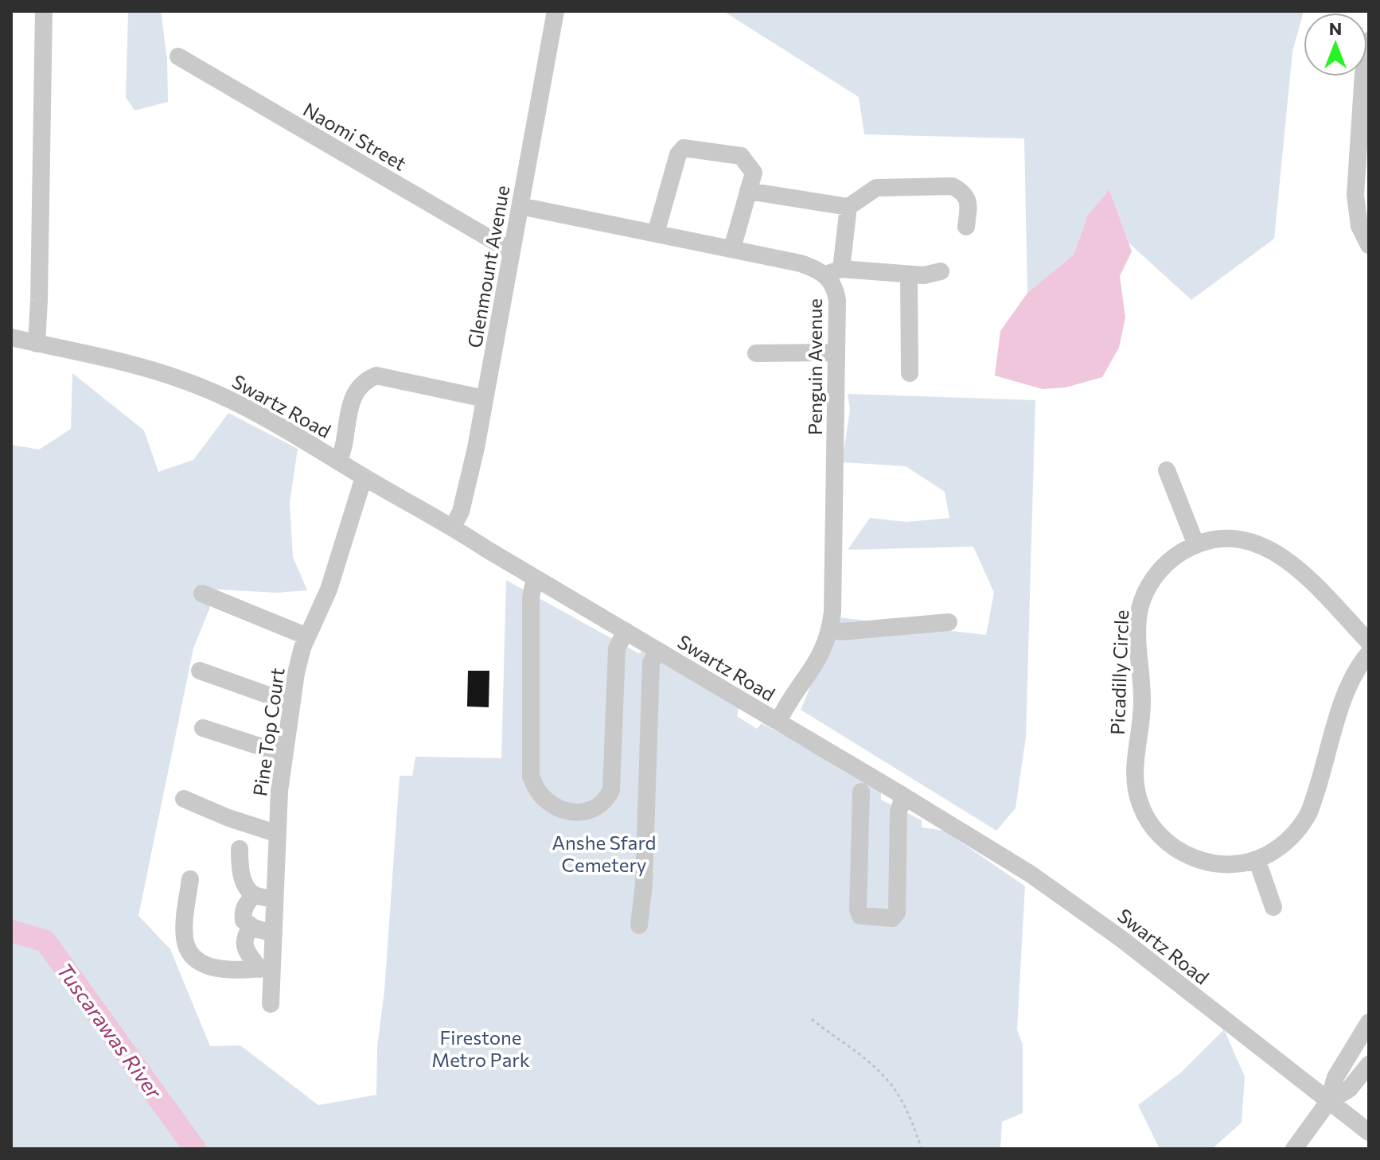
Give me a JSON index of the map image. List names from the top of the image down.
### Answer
{
  "streets": {
    "street": [
      "Naomi Street",
      "Glenmount Avenue",
      "Penguin Avenue",
      "Swartz Road",
      "Picadilly Circle",
      "Pine Top Court"
    ]
  },
  "crossings": [
    ["Naomi Street", "Glenmount Avenue"],
    ["Glenmount Avenue", "Penguin Avenue"],
    ["Glenmount Avenue", "Swartz Road"],
    ["Penguin Avenue", "Swartz Road"],
    ["Swartz Road", "Pine Top Court"]
  ],
  "water": ["Tuscarawas River"],
  "parks": ["Anshe Sfard Cemetery", "Firestone Metro Park"],
  "north": "top"
}
